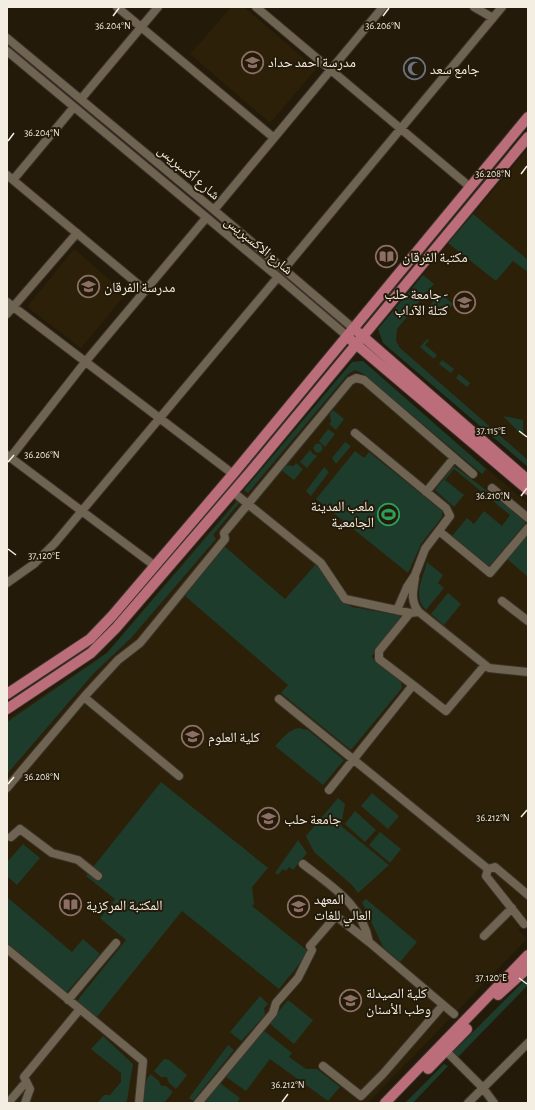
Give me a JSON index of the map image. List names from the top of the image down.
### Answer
{
  "streets": {
    "street": ["شارع أكسبريس", "شارع الاكسبريس"]
  },
  "crossings": [
    ["شارع أكسبريس", "شارع الاكسبريس"]
  ],
  "places": {
    "school or university": [
      "مدرسة احمد حداد",
      "مدرسة الفرقان",
      "جامعة حلب - كتلة الآداب",
      "كلية العلوم",
      "جامعة حلب",
      "المعهد العالي للغات",
      "كلية الصيدلة وطب الأسنان"
    ],
    "mosque": ["جامع سعد"],
    "library": ["مكتبة الفرقان", "المكتبة المركزية"],
    "sports": ["ملعب المدينة الجامعية"]
  },
  "coordinates": [
    "36.204°N",
    "36.206°N",
    "36.208°N",
    "37.115°E",
    "36.210°N",
    "37.120°E",
    "36.212°N"
  ]
}
